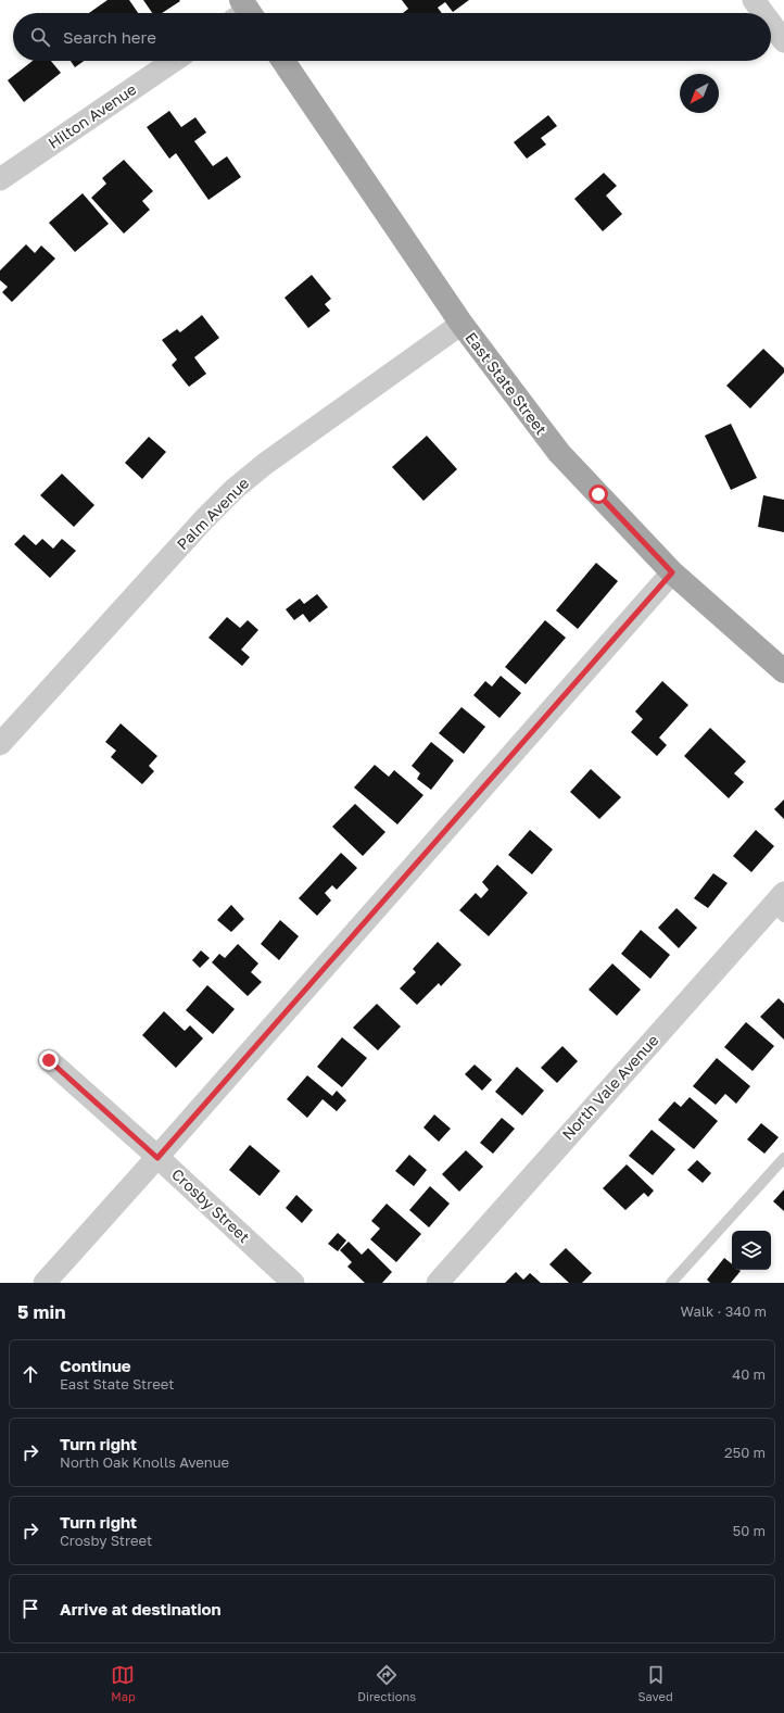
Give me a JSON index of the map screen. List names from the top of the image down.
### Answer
{
  "streets": {
    "main road": ["East State Street"],
    "street": [
      "Hilton Avenue",
      "Palm Avenue",
      "North Vale Avenue",
      "Crosby Street"
    ]
  },
  "crossings": [
    ["East State Street", "Palm Avenue"]
  ],
  "north": "bottom left",
  "page": {
    "search": "Search here",
    "heading": ["5 min", "Walk · 340 m"],
    "list": [
      ["Continue", "East State Street", "40 m"],
      ["Turn right", "North Oak Knolls Avenue", "250 m"],
      ["Turn right", "Crosby Street", "50 m"],
      "Arrive at destination"
    ],
    "nav": ["Map", "Directions", "Saved"]
  }
}
